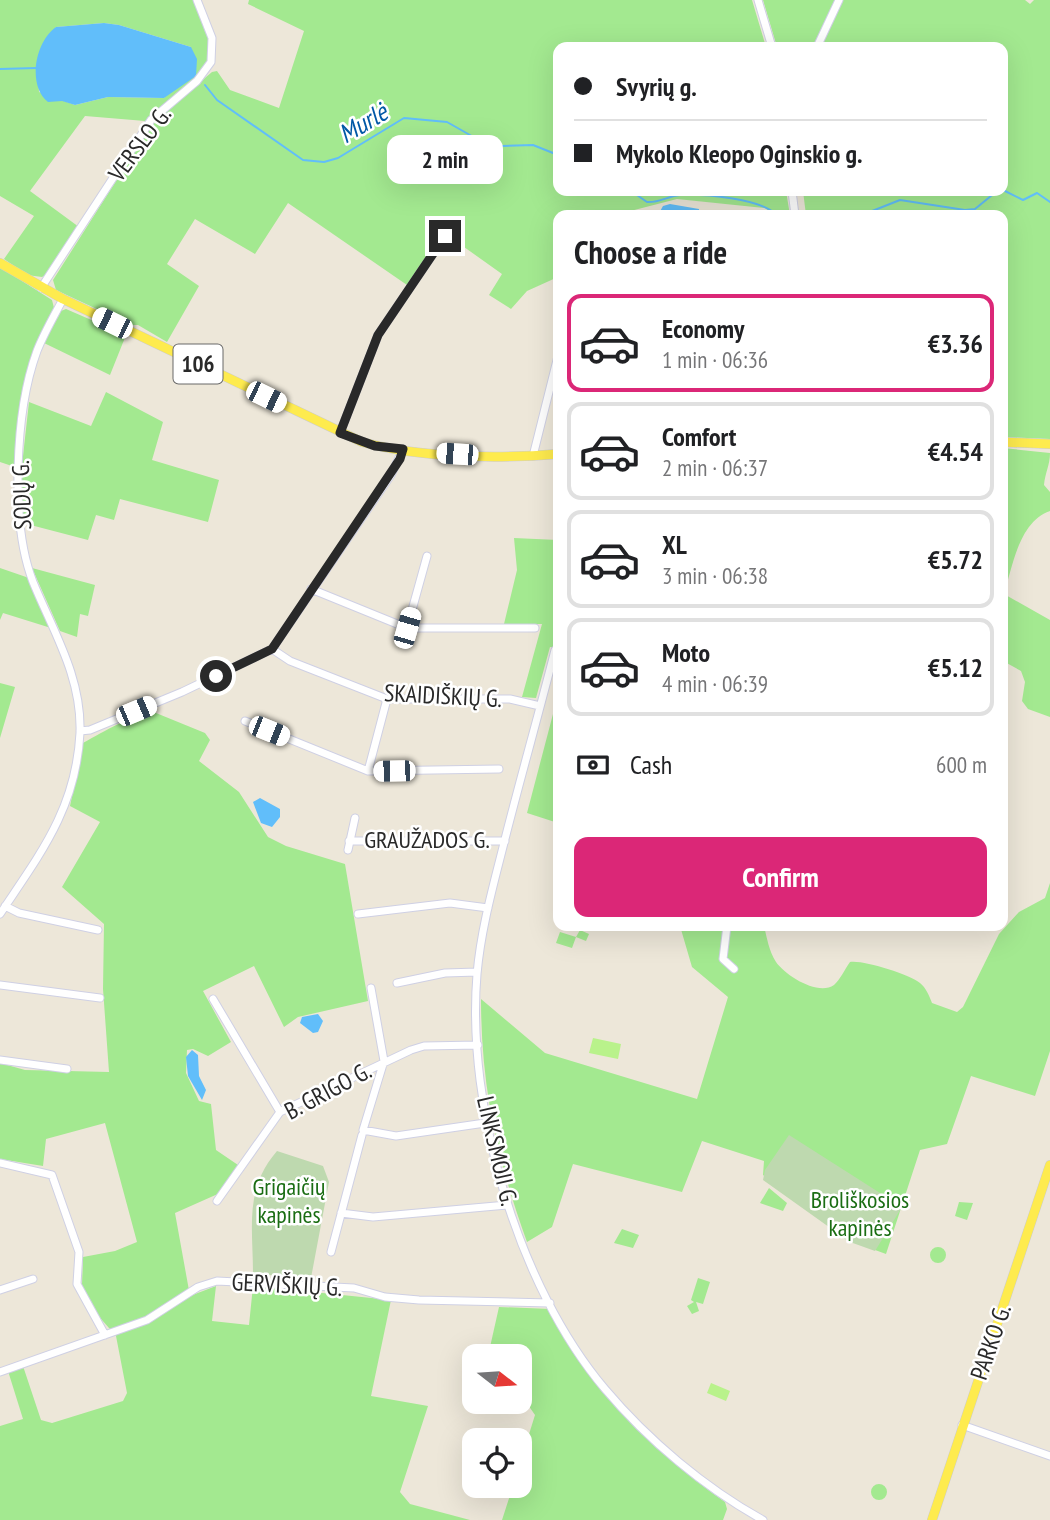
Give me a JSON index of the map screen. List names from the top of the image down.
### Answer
{
  "streets": {
    "main road": ["106", "PARKO G."],
    "street": [
      "VERSLO G.",
      "SODŲ G.",
      "SKAIDIŠKIŲ G.",
      "GRAUŽADOS G.",
      "B. GRIGO G.",
      "LINKSMOJI G.",
      "GERVIŠKIŲ G."
    ]
  },
  "crossings": [
    ["VERSLO G.", "106"],
    ["106", "SODŲ G."],
    ["SKAIDIŠKIŲ G.", "LINKSMOJI G."],
    ["GRAUŽADOS G.", "LINKSMOJI G."],
    ["B. GRIGO G.", "LINKSMOJI G."],
    ["LINKSMOJI G.", "GERVIŠKIŲ G."]
  ],
  "water": ["Murlė"],
  "parks": ["Grigaičių kapinės", "Broliškosios kapinės"],
  "north": "right",
  "page": {
    "banner": ["Svyrių g.", "Mykolo Kleopo Oginskio g."],
    "bubble": "2 min",
    "heading": "Choose a ride",
    "list": [
      {
        "name": "Economy",
        "note": "1 min · 06:36",
        "value": "€3.36"
      },
      {
        "name": "Comfort",
        "note": "2 min · 06:37",
        "value": "€4.54"
      },
      {
        "name": "XL",
        "note": "3 min · 06:38",
        "value": "€5.72"
      },
      {
        "name": "Moto",
        "note": "4 min · 06:39",
        "value": "€5.12"
      }
    ],
    "pay": ["Cash", "600 m"],
    "buttons": "Confirm"
  }
}
